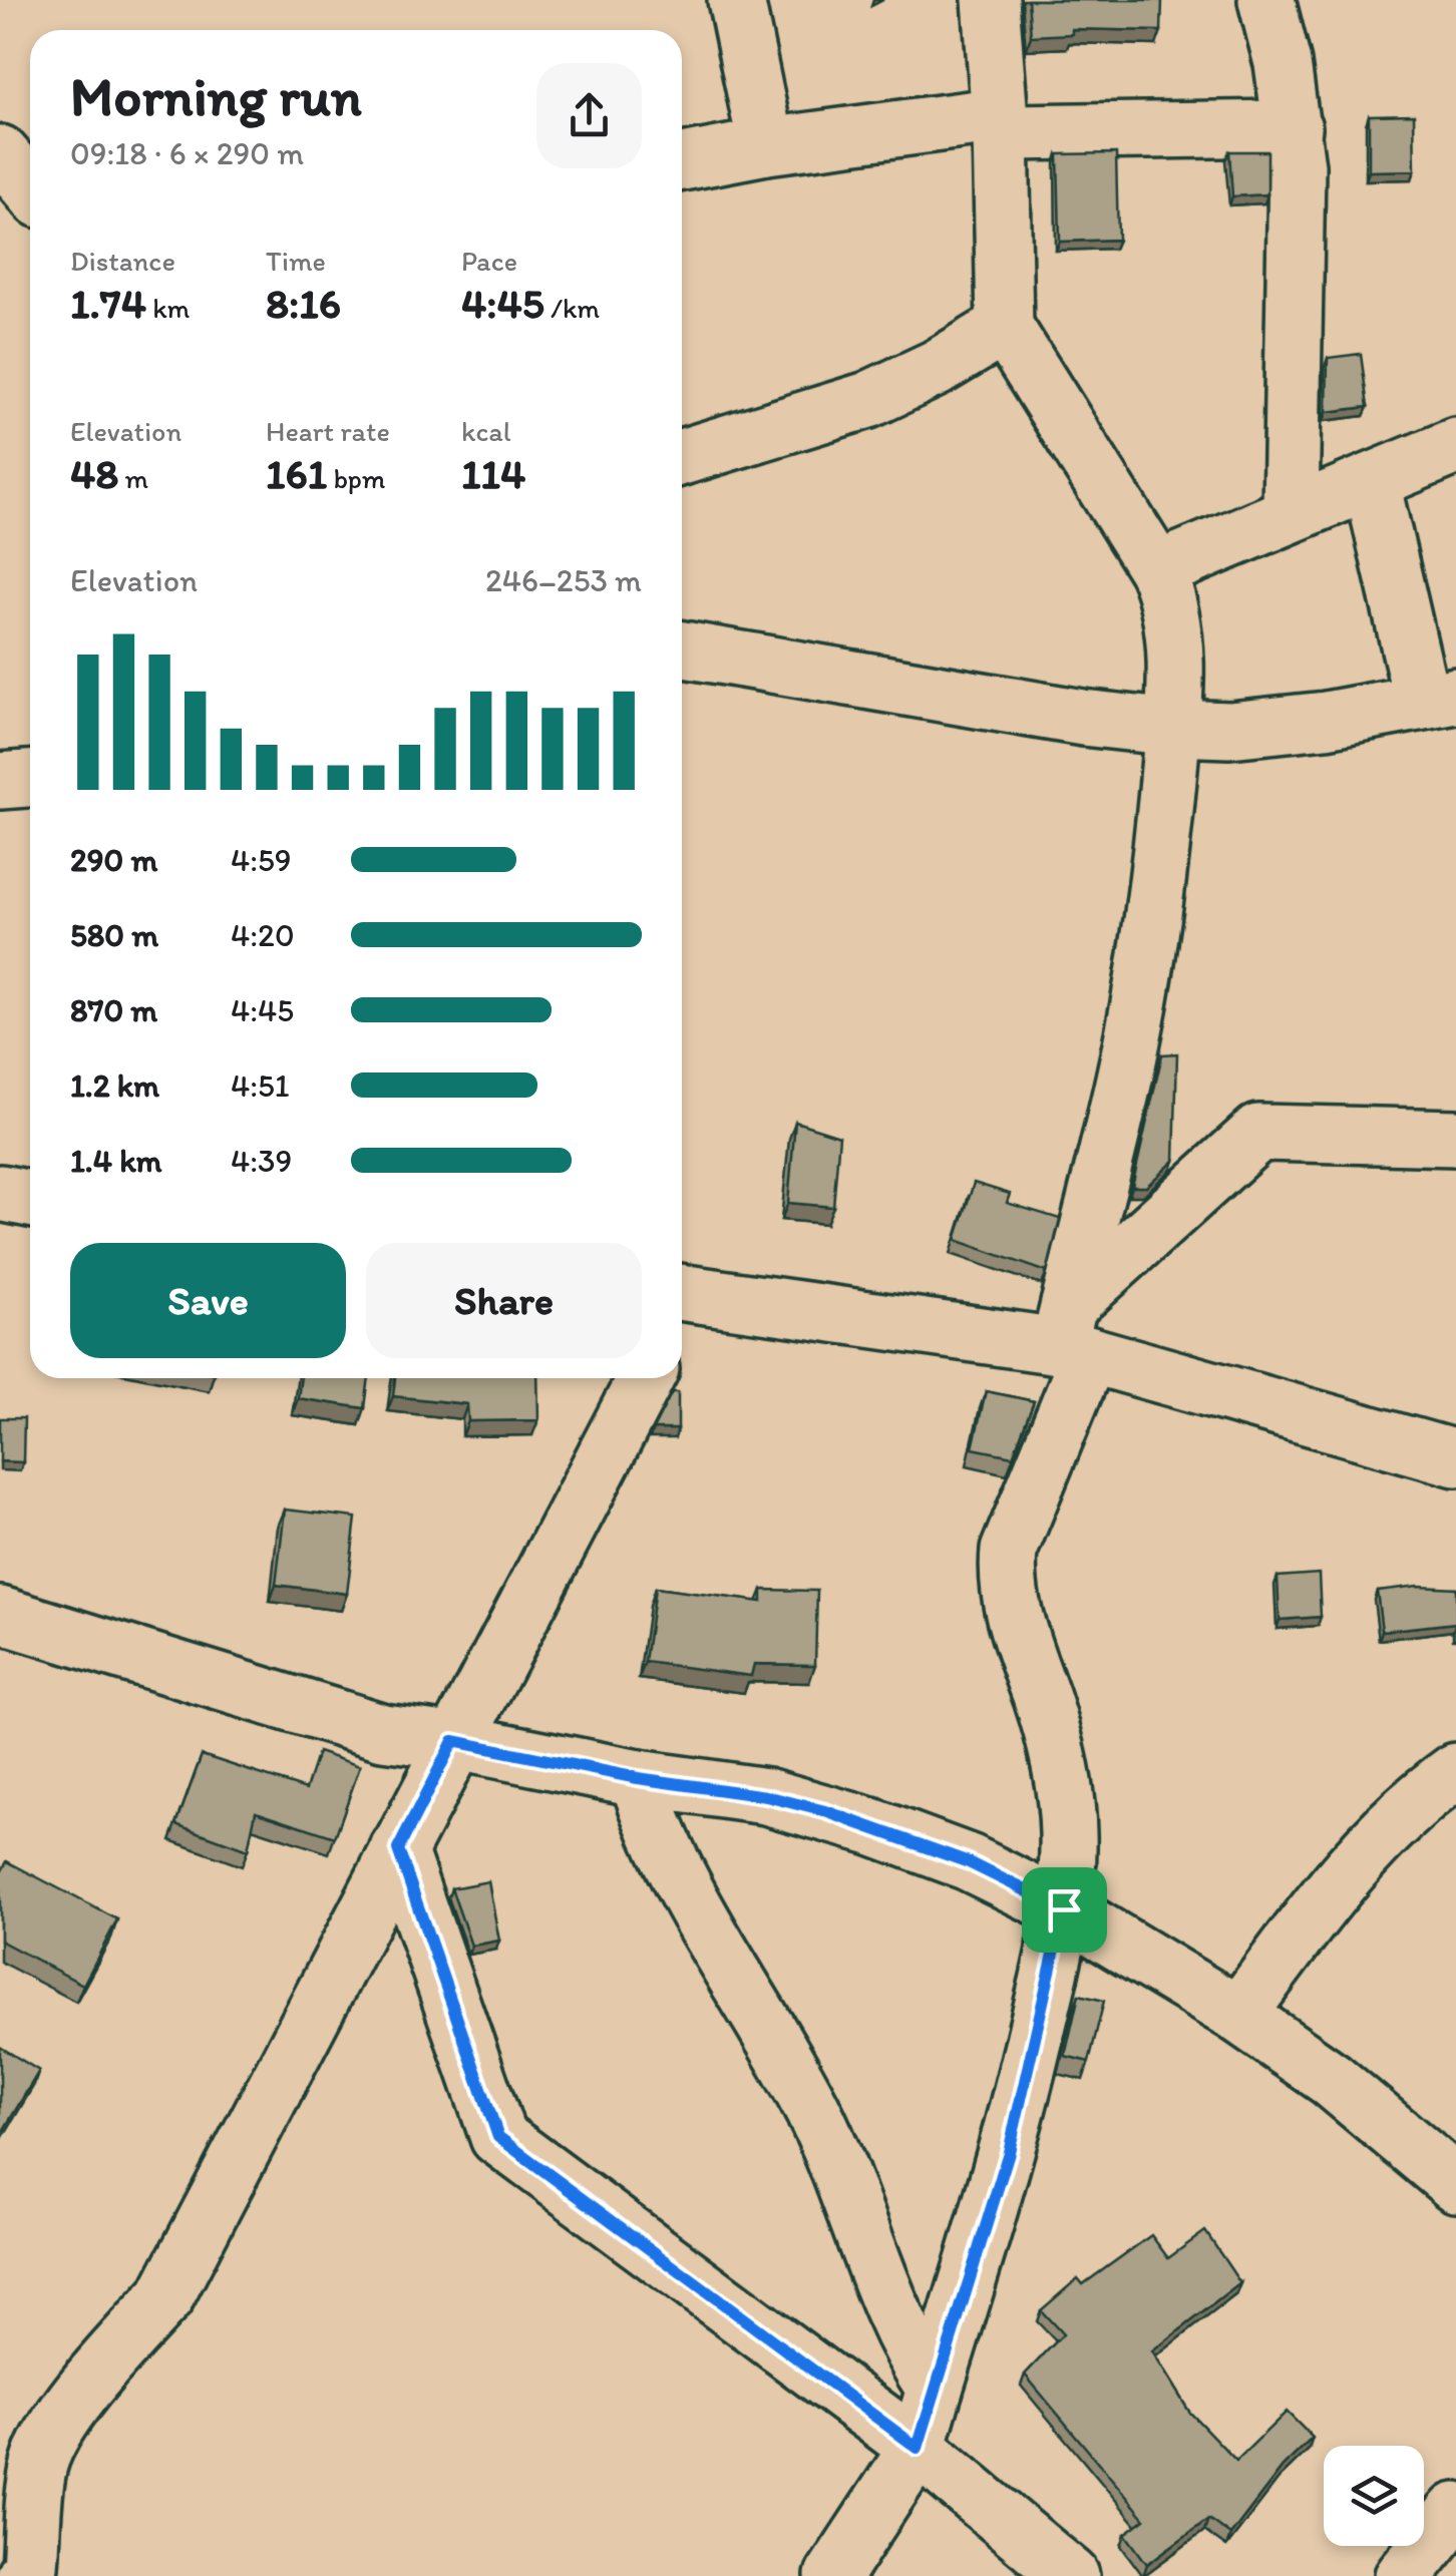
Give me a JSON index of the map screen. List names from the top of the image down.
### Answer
{
  "page": {
    "heading": ["Morning run", "09:18 · 6 × 290 m"],
    "stats": [
      ["Distance", "1.74 km"],
      ["Time", "8:16"],
      ["Pace", "4:45 /km"],
      ["Elevation", "48 m"],
      ["Heart rate", "161 bpm"],
      ["kcal", "114"]
    ],
    "chart": ["Elevation", "246–253 m"],
    "list": [
      {
        "name": "290 m",
        "note": "4:59"
      },
      {
        "name": "580 m",
        "note": "4:20"
      },
      {
        "name": "870 m",
        "note": "4:45"
      },
      {
        "name": "1.2 km",
        "note": "4:51"
      },
      {
        "name": "1.4 km",
        "note": "4:39"
      }
    ],
    "buttons": ["Save", "Share"]
  }
}
